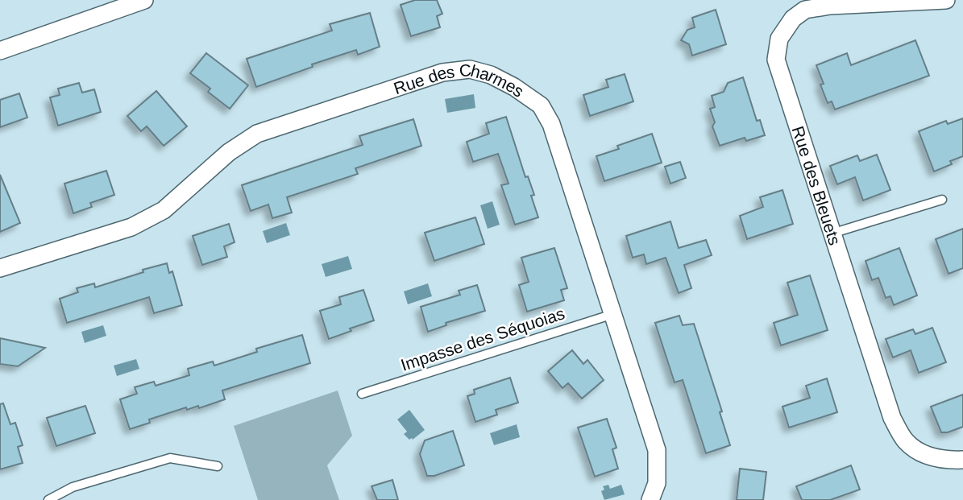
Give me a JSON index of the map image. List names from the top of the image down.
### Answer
{
  "streets": {
    "street": ["Rue des Charmes", "Rue des Bleuets"],
    "lane": ["Impasse des Séquoias"]
  },
  "crossings": [
    ["Rue des Charmes", "Impasse des Séquoias"]
  ]
}
